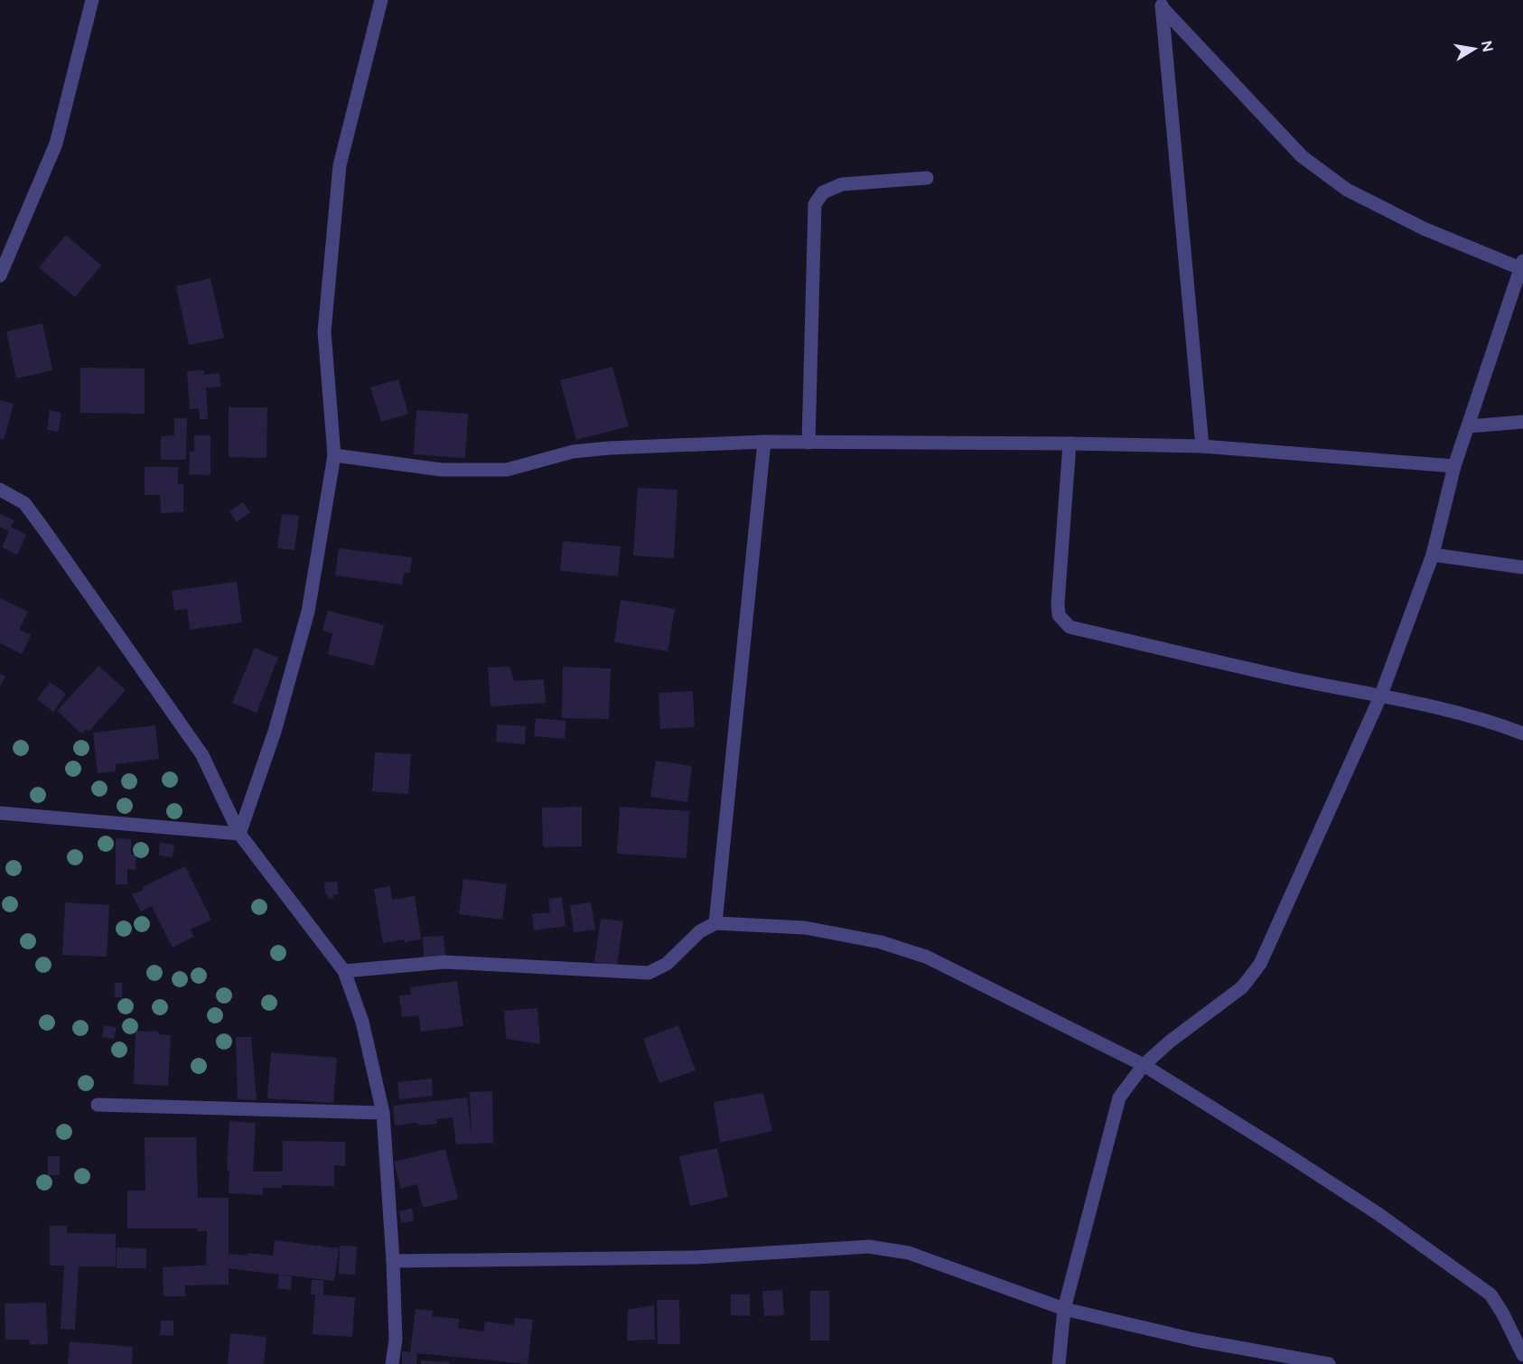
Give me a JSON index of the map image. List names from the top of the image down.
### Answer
{
  "north": "right"
}
